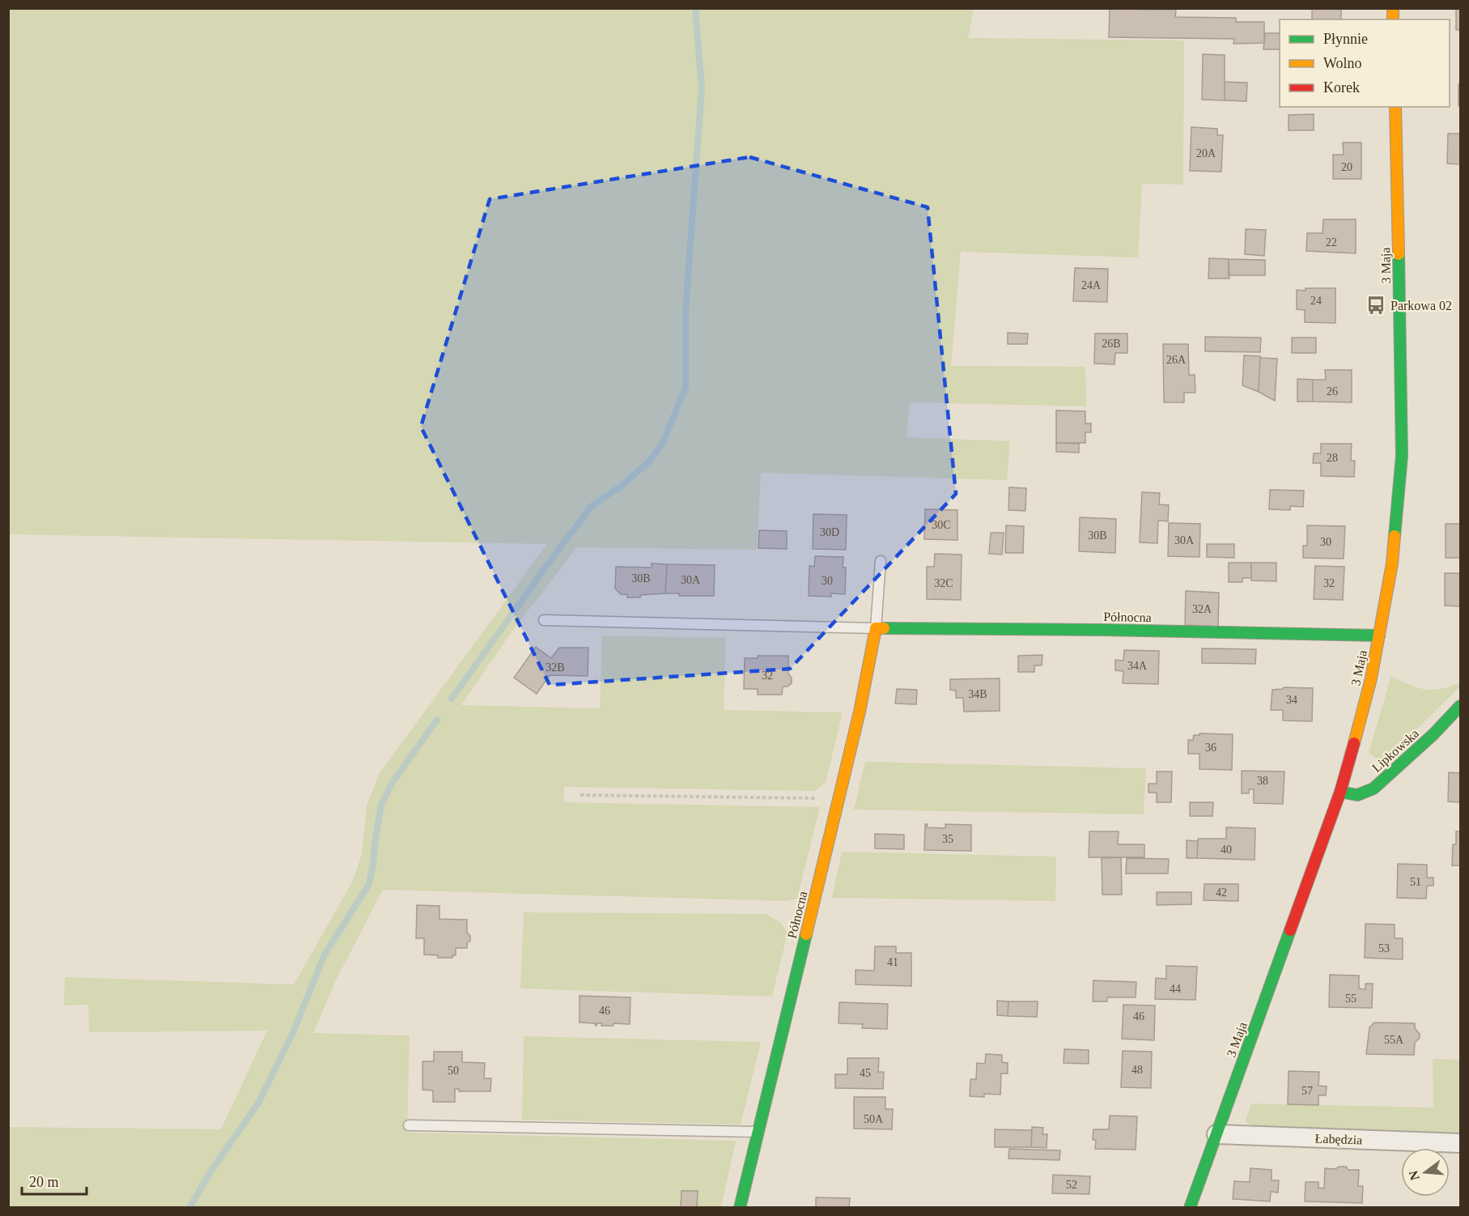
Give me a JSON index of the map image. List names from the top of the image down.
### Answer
{
  "streets": {
    "street": [
      "3 Maja",
      "Północna",
      "Lipkowska",
      "Łabędzia"
    ]
  },
  "crossings": [
    ["3 Maja", "Północna"],
    ["3 Maja", "Lipkowska"],
    ["3 Maja", "Łabędzia"]
  ],
  "places": {
    "bus stop": ["Parkowa 02"]
  },
  "house_numbers": [
    "20A",
    "20",
    "22",
    "24A",
    "24",
    "26B",
    "26A",
    "26",
    "28",
    "30C",
    "30D",
    "30B",
    "30A",
    "30",
    "30B",
    "30A",
    "30",
    "32C",
    "32",
    "32A",
    "34A",
    "32B",
    "32",
    "34B",
    "34",
    "36",
    "38",
    "35",
    "40",
    "51",
    "42",
    "53",
    "41",
    "44",
    "55",
    "46",
    "46",
    "55A",
    "48",
    "50",
    "45",
    "57",
    "50A",
    "52"
  ],
  "legend": ["Płynnie", "Wolno", "Korek"],
  "scale_bar": "20 m",
  "north": "left"
}
